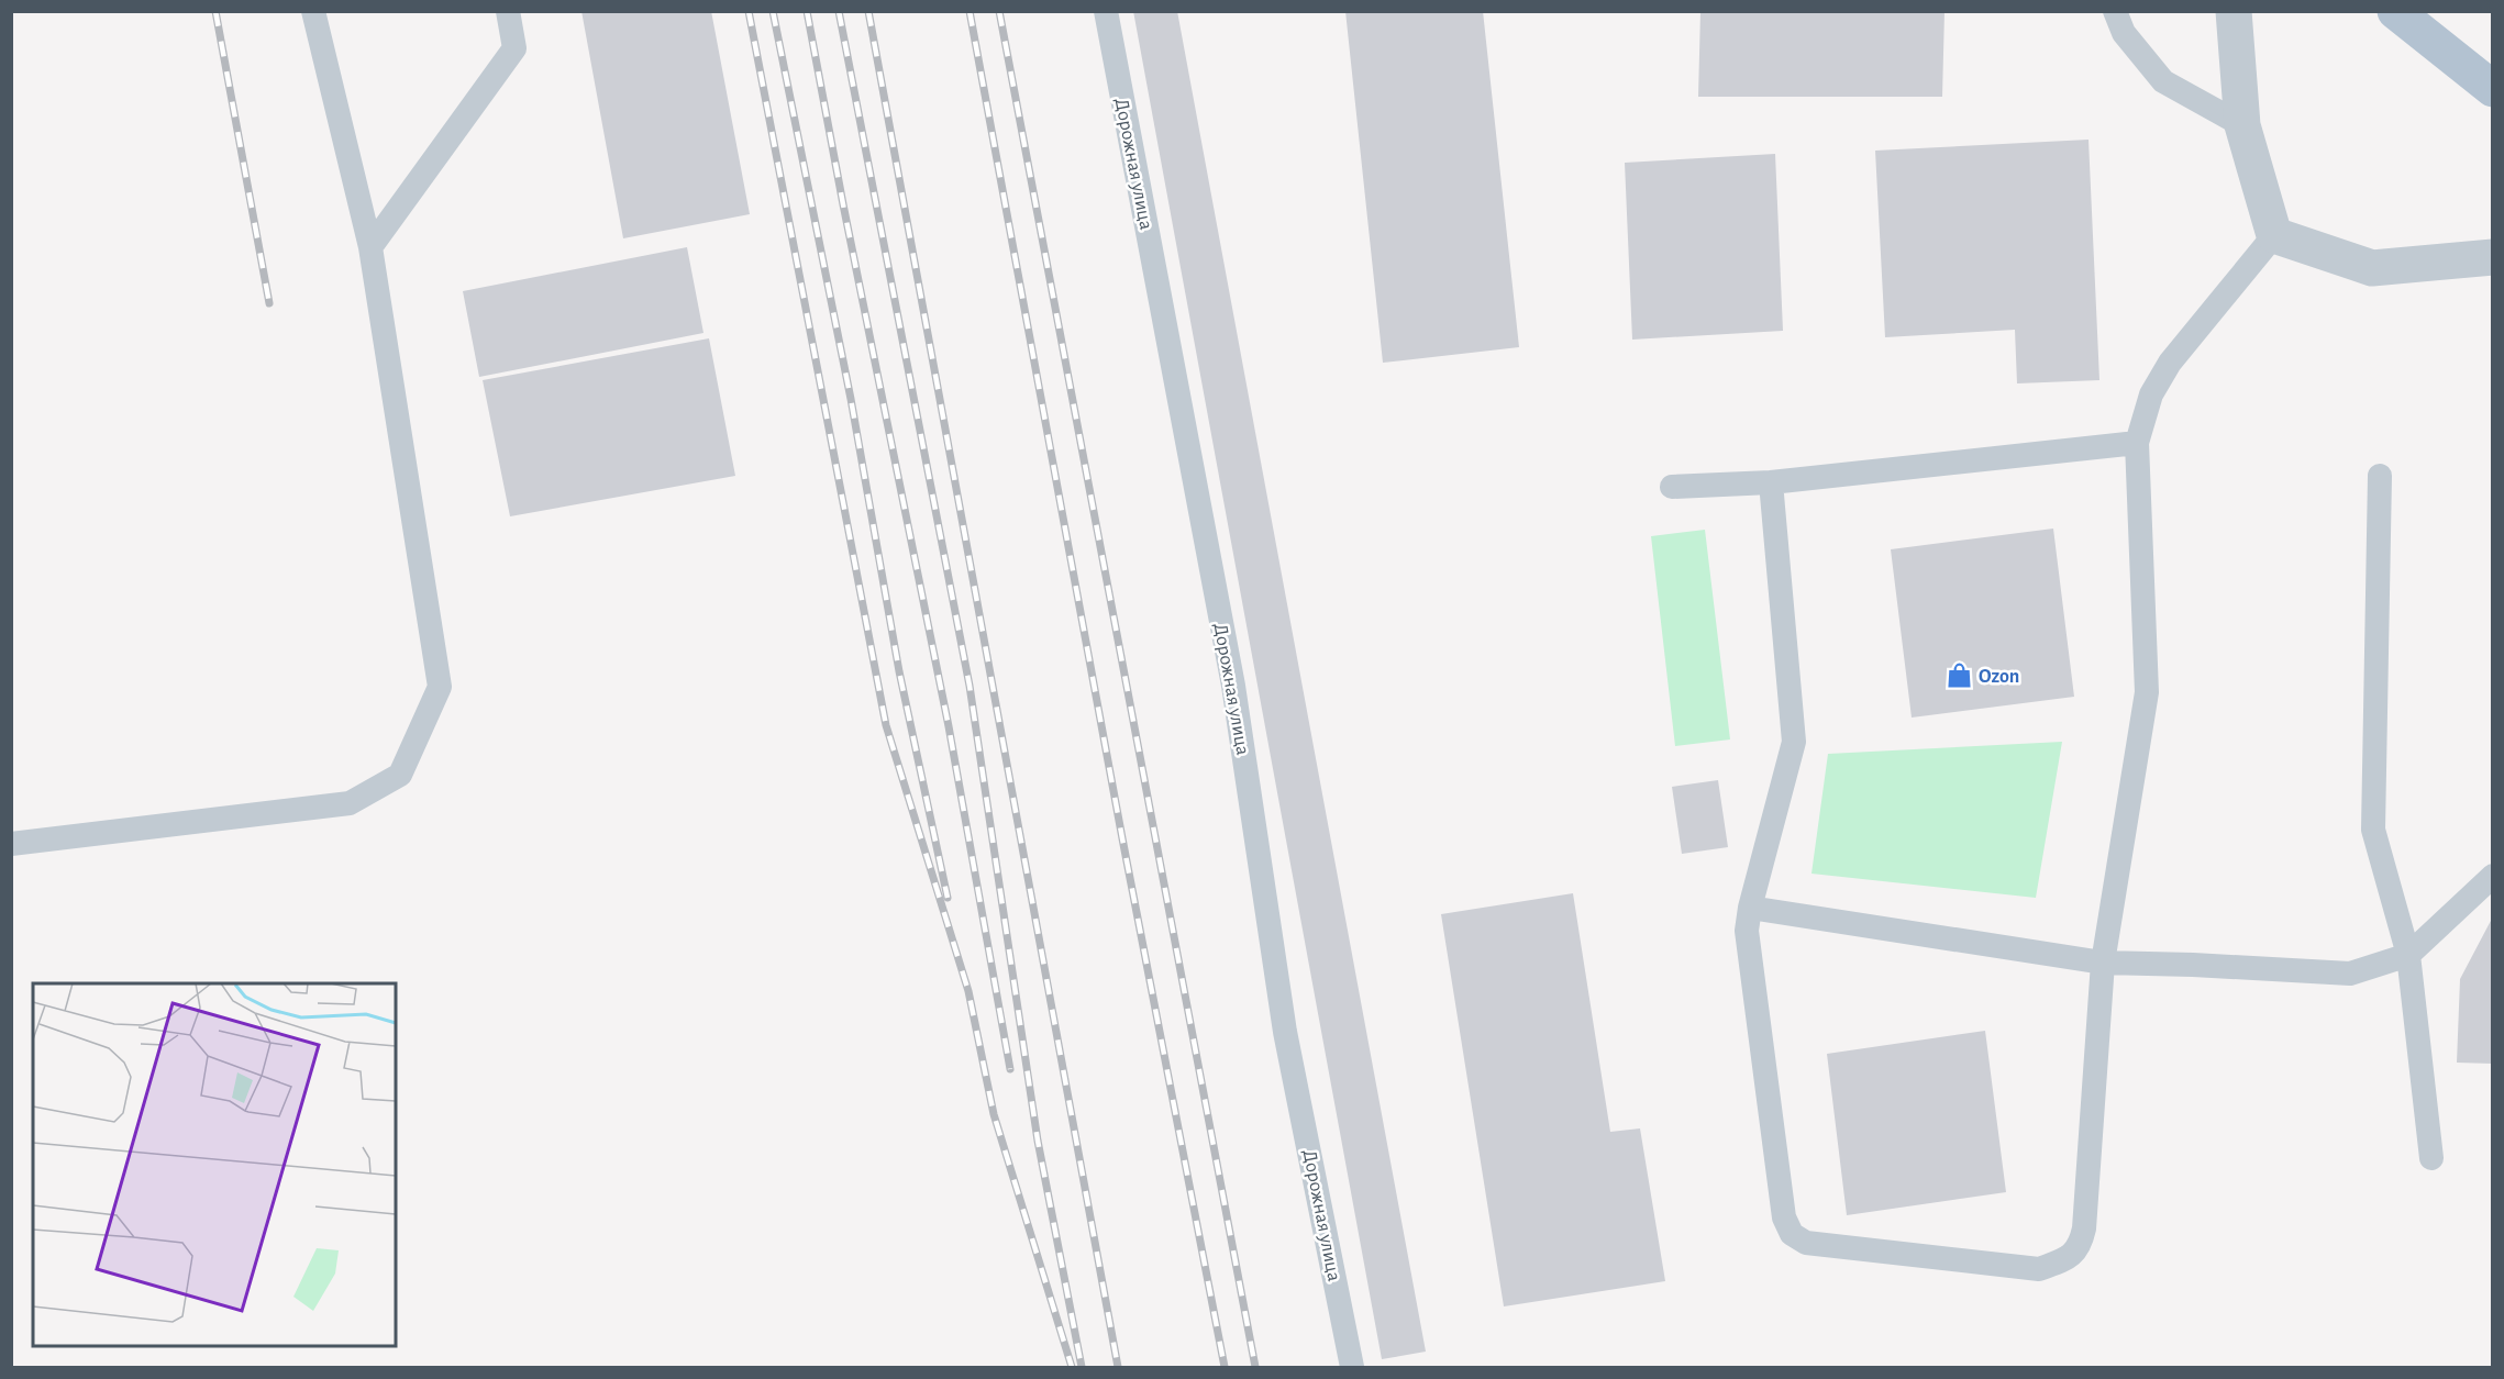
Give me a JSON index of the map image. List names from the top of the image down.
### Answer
{
  "streets": {
    "lane": ["Дорожная улица"]
  },
  "places": {
    "shop": ["Ozon"]
  }
}
